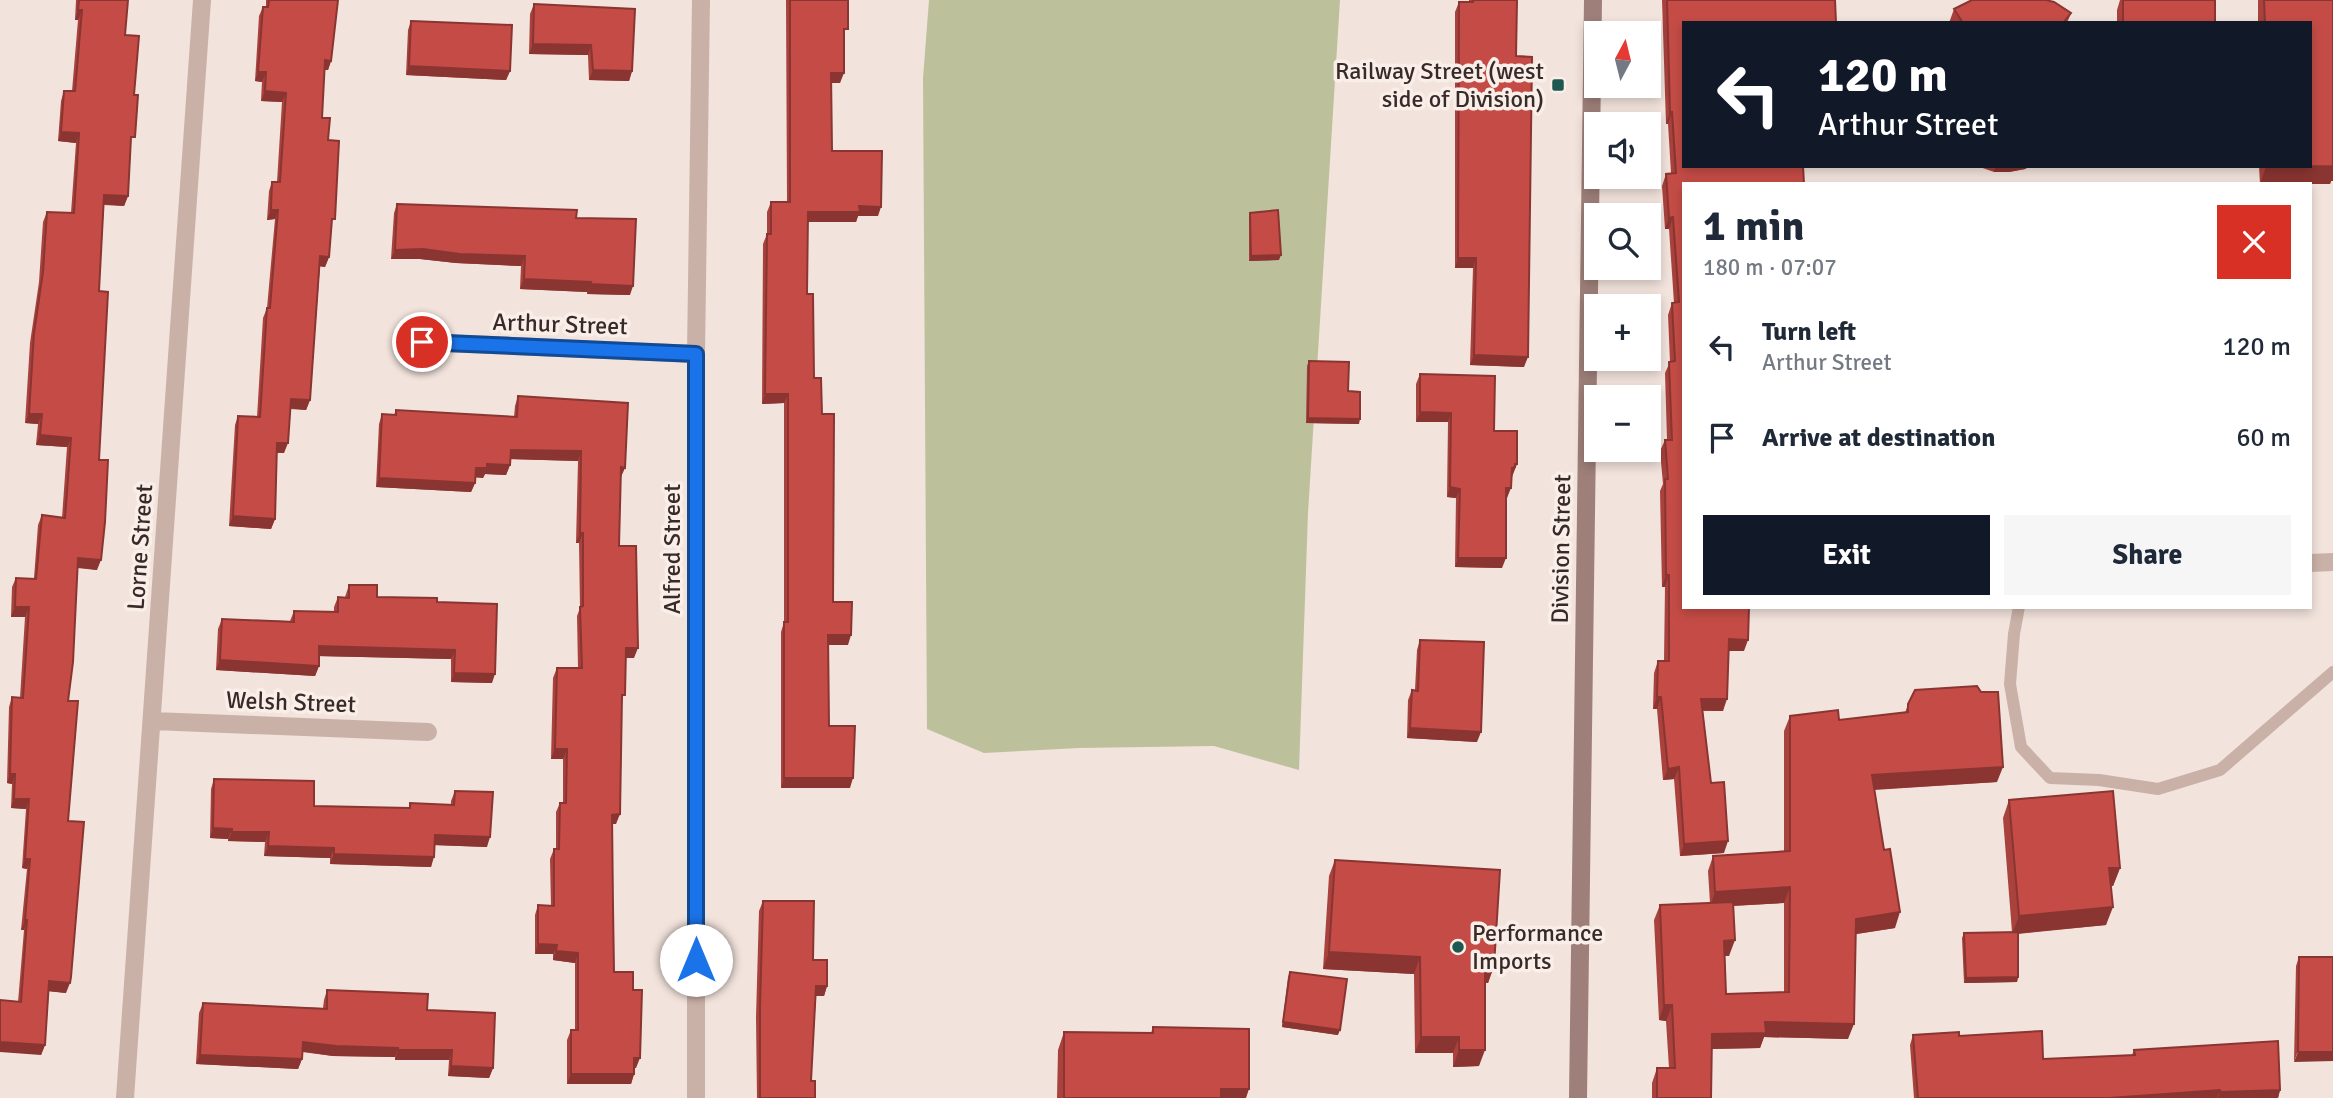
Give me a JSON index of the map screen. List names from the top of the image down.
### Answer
{
  "streets": {
    "main road": ["Division Street"],
    "street": [
      "Arthur Street",
      "Lorne Street",
      "Alfred Street",
      "Welsh Street"
    ]
  },
  "crossings": [
    ["Arthur Street", "Alfred Street"],
    ["Lorne Street", "Welsh Street"]
  ],
  "places": {
    "transit": ["Railway Street (west side of Division)"],
    "other": ["Performance Imports"]
  },
  "north": "top",
  "page": {
    "map_buttons": ["+", "−"],
    "turn": ["120 m", "Arthur Street"],
    "heading": ["1 min", "180 m · 07:07"],
    "list": [
      {
        "name": "Turn left",
        "note": "Arthur Street",
        "value": "120 m"
      },
      {
        "name": "Arrive at destination",
        "value": "60 m"
      }
    ],
    "buttons": ["Exit", "Share"]
  }
}
